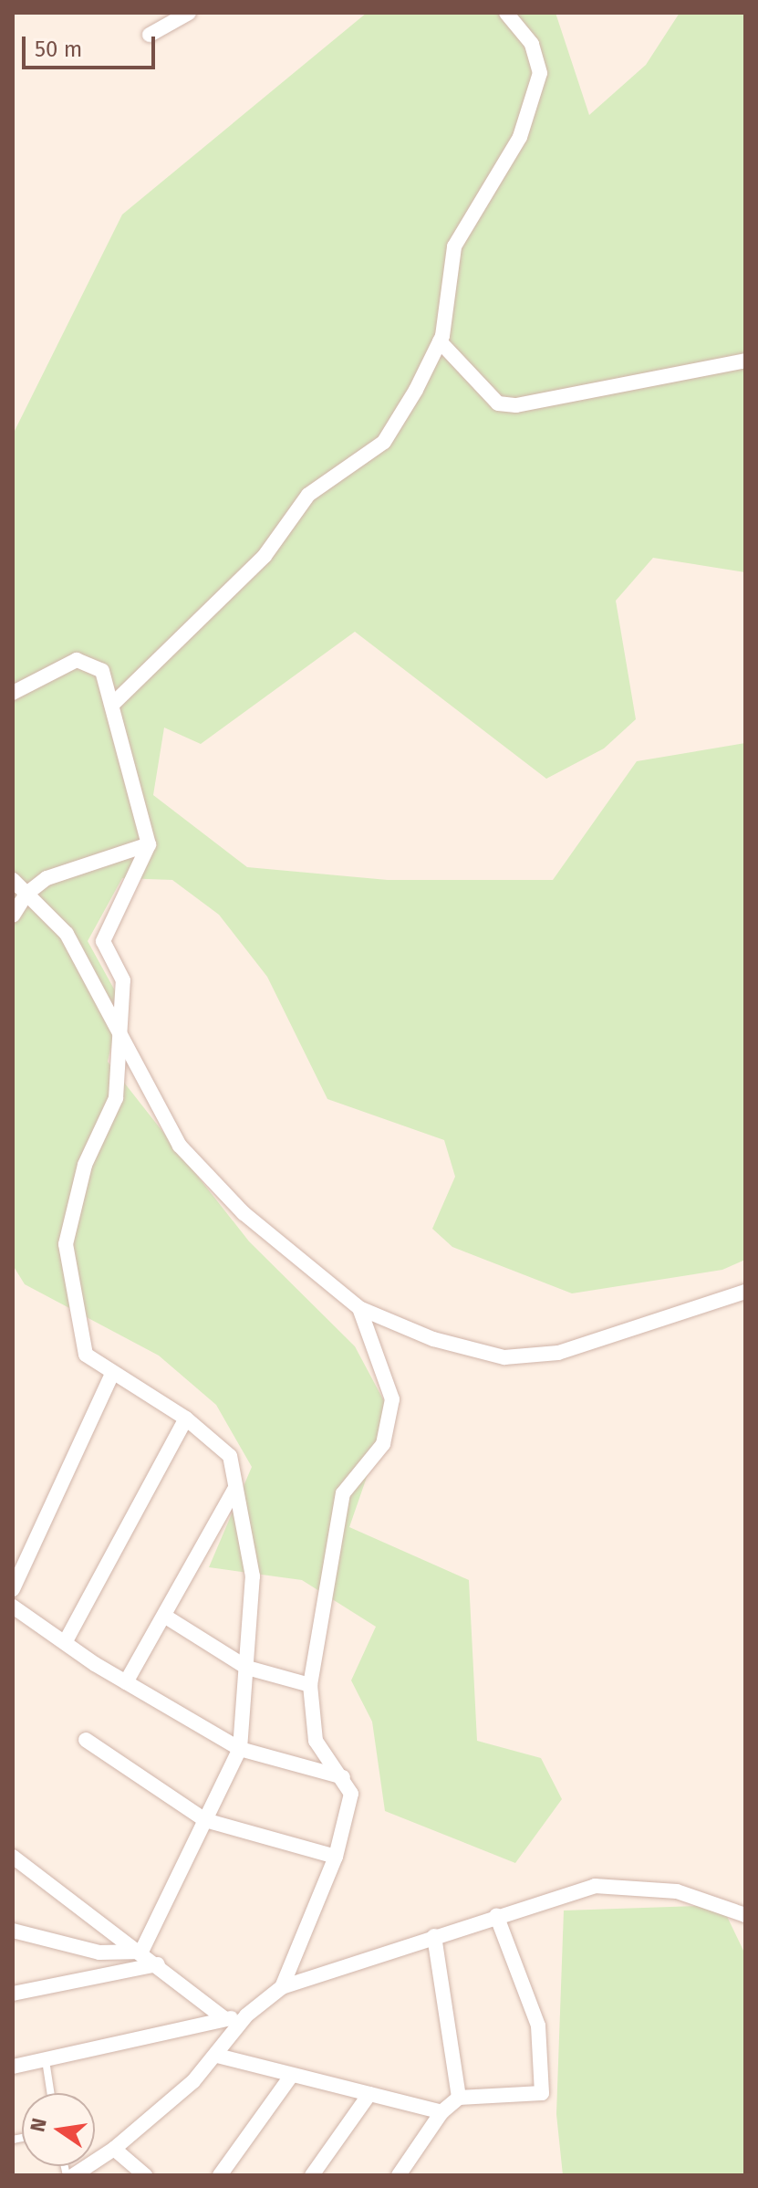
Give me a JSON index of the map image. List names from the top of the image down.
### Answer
{
  "scale_bar": "50 m",
  "north": "left"
}
